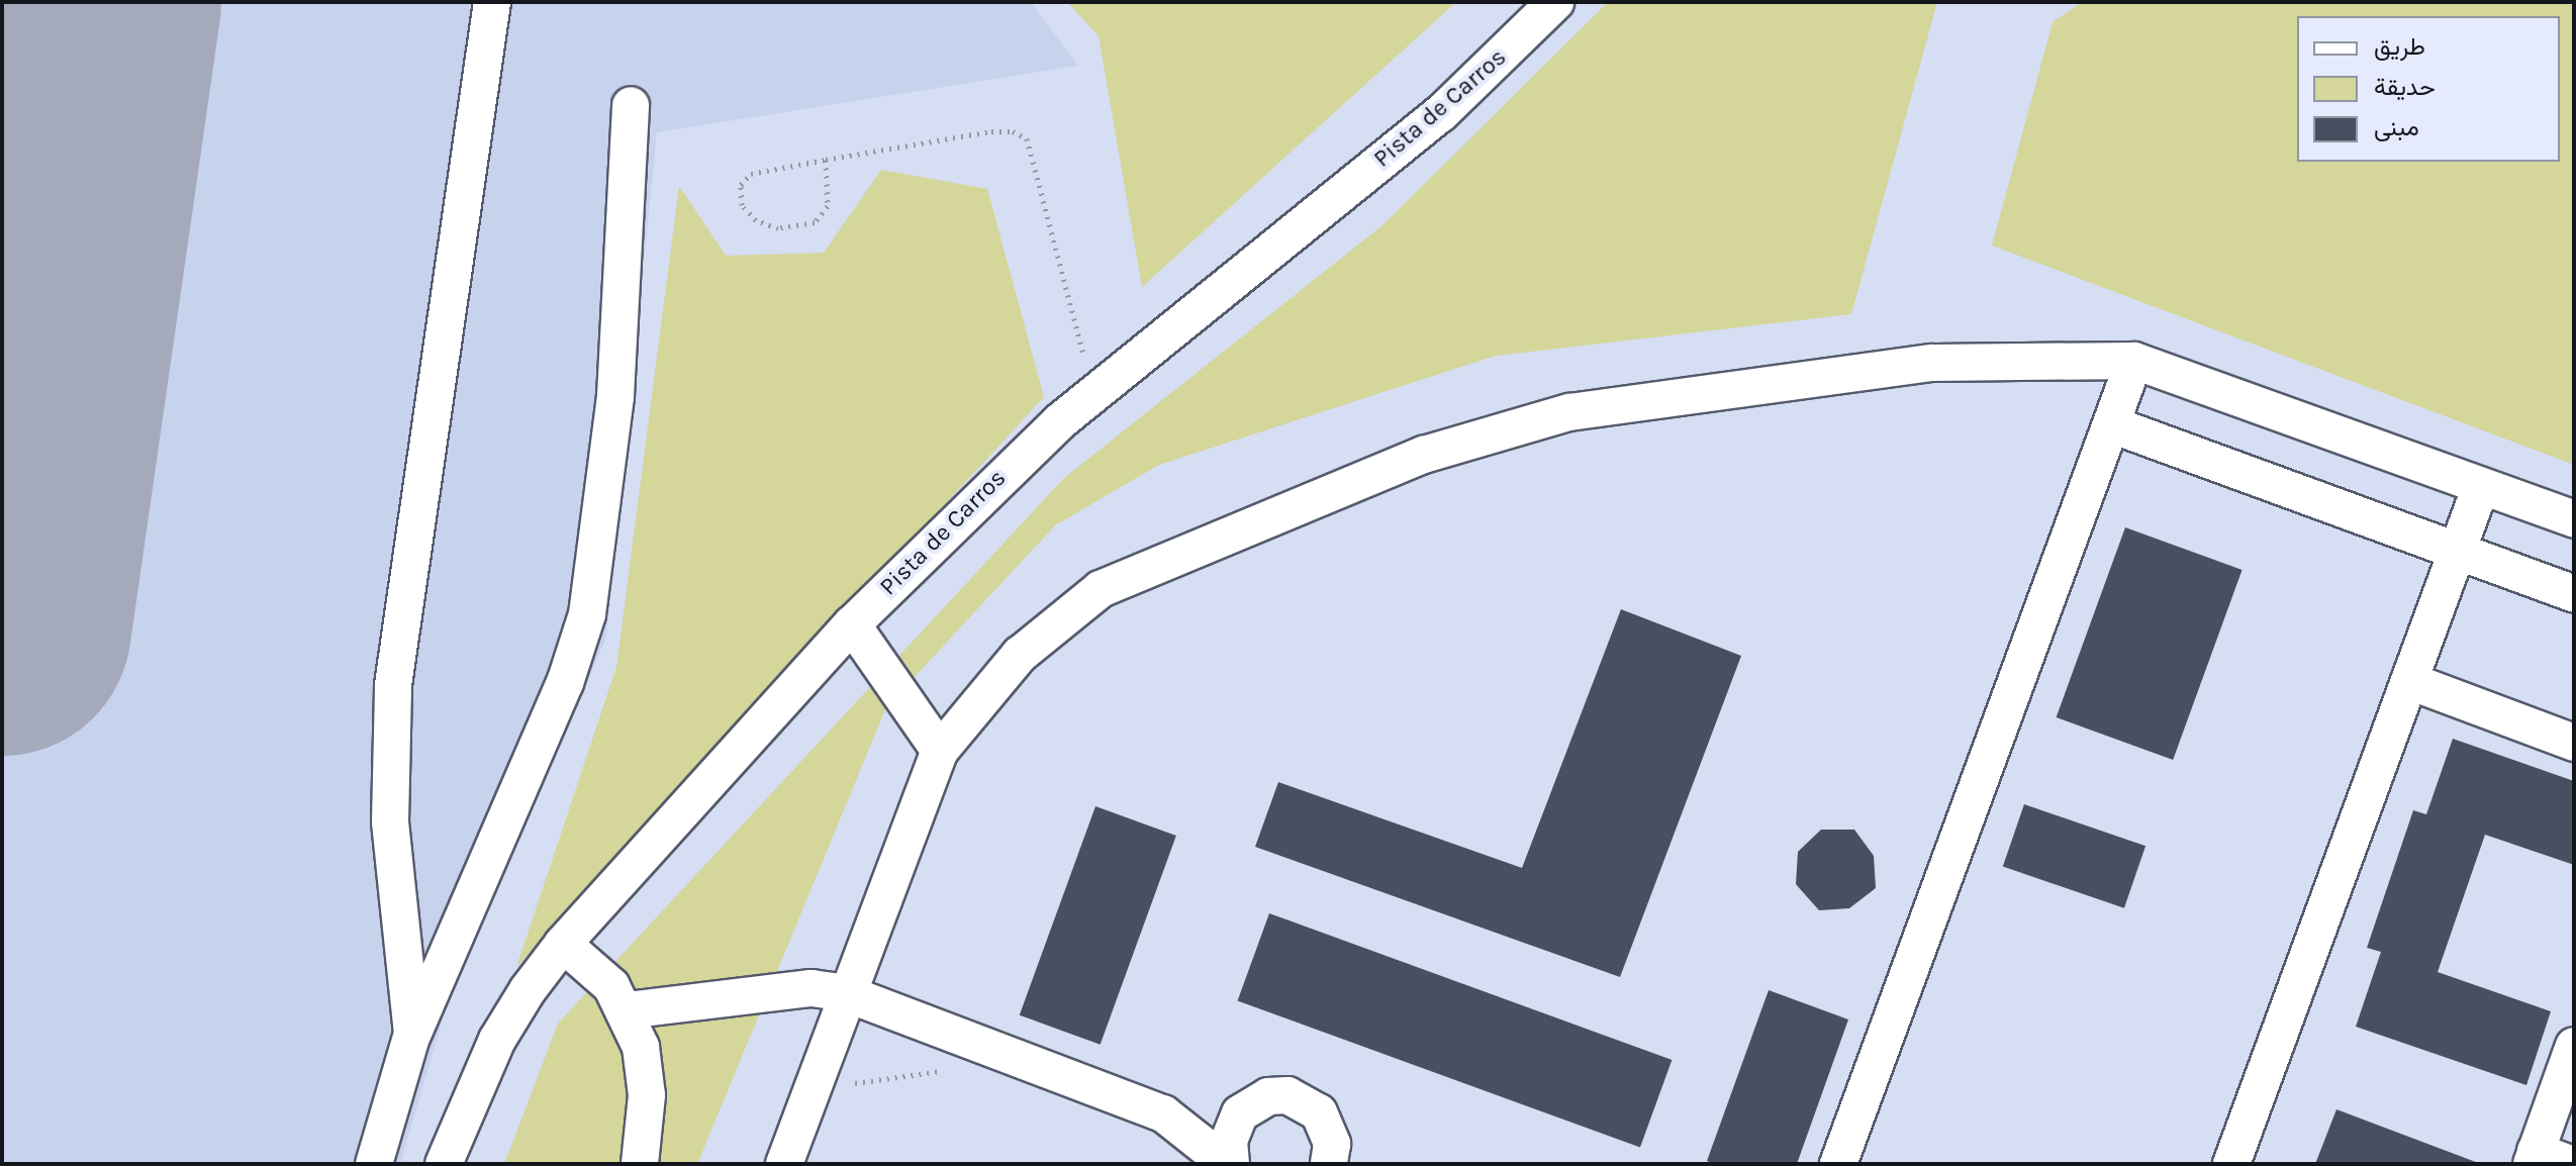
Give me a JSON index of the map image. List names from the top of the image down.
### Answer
{
  "streets": {
    "street": ["Pista de Carros"]
  },
  "legend": ["طريق", "حديقة", "مبنى"]
}
